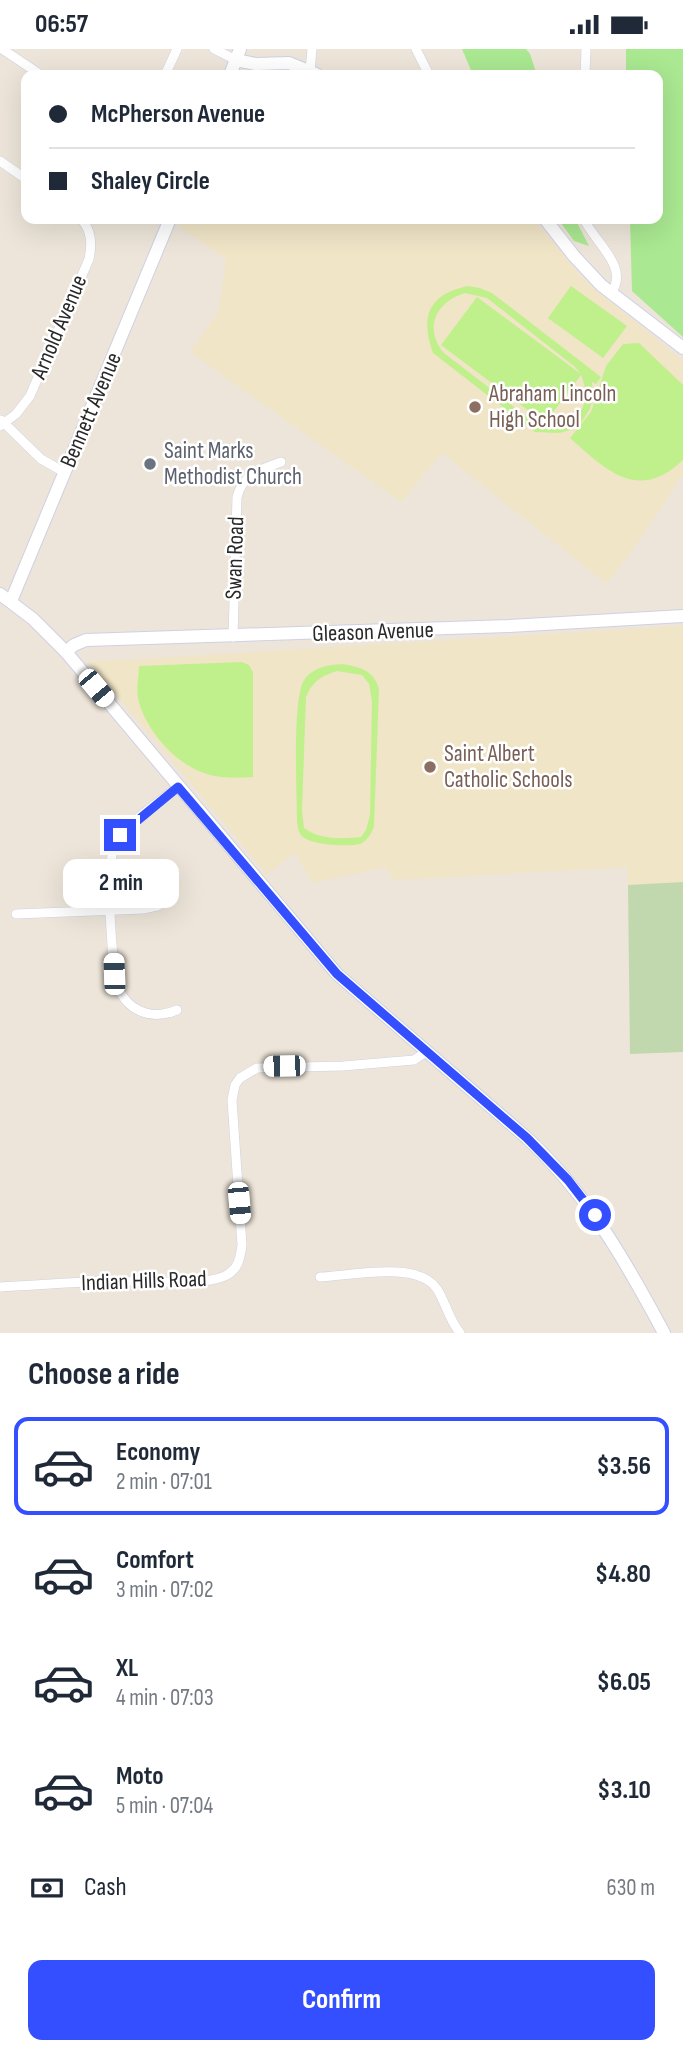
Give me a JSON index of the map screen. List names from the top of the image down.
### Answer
{
  "streets": {
    "main road": ["Bennett Avenue", "Gleason Avenue"],
    "street": ["Arnold Avenue", "Swan Road", "Indian Hills Road"]
  },
  "crossings": [
    ["Swan Road", "Gleason Avenue"]
  ],
  "places": ["Abraham Lincoln High School", "Saint Marks Methodist Church", "Saint Albert Catholic Schools"],
  "page": {
    "status": "06:57",
    "banner": ["McPherson Avenue", "Shaley Circle"],
    "bubble": "2 min",
    "heading": "Choose a ride",
    "list": [
      {
        "name": "Economy",
        "note": "2 min · 07:01",
        "value": "$3.56"
      },
      {
        "name": "Comfort",
        "note": "3 min · 07:02",
        "value": "$4.80"
      },
      {
        "name": "XL",
        "note": "4 min · 07:03",
        "value": "$6.05"
      },
      {
        "name": "Moto",
        "note": "5 min · 07:04",
        "value": "$3.10"
      }
    ],
    "pay": ["Cash", "630 m"],
    "buttons": "Confirm"
  }
}
